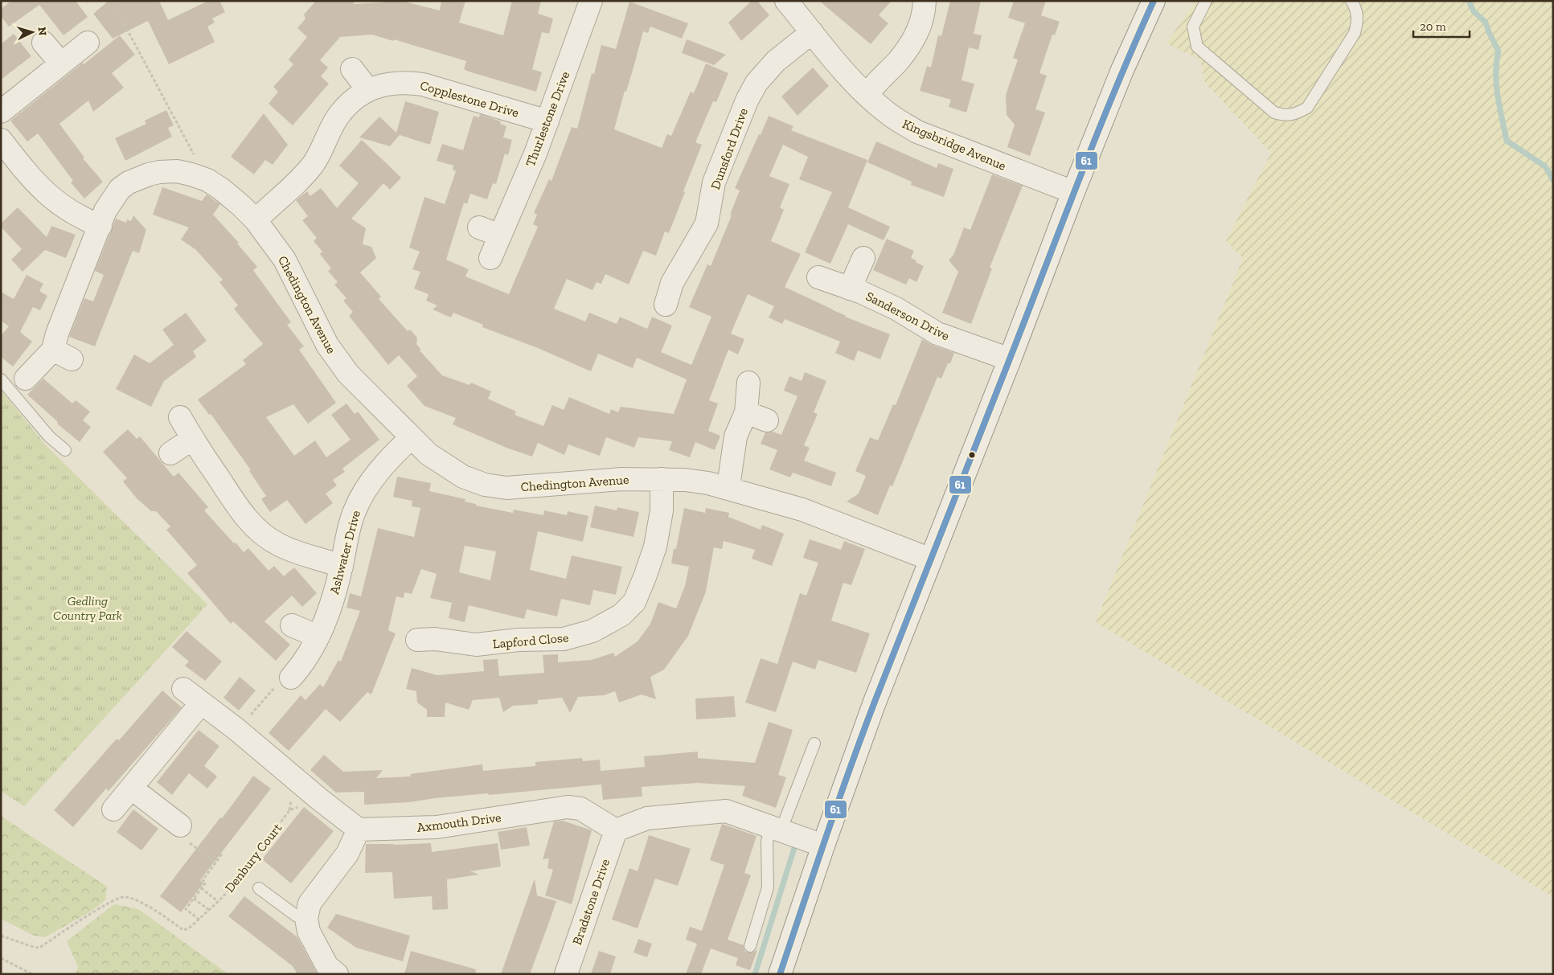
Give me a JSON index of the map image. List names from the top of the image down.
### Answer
{
  "streets": {
    "street": [
      "Copplestone Drive",
      "Thurlestone Drive",
      "Kingsbridge Avenue",
      "Dunsford Drive",
      "Chedington Avenue",
      "Sanderson Drive",
      "Ashwater Drive",
      "Lapford Close",
      "Axmouth Drive",
      "Bradstone Drive"
    ],
    "path": ["Denbury Court"]
  },
  "crossings": [
    ["Copplestone Drive", "Thurlestone Drive"],
    ["Copplestone Drive", "Chedington Avenue"],
    ["Kingsbridge Avenue", "Dunsford Drive"],
    ["Chedington Avenue", "Ashwater Drive"],
    ["Chedington Avenue", "Lapford Close"],
    ["Axmouth Drive", "Bradstone Drive"]
  ],
  "parks": ["Gedling Country Park"],
  "lines": ["transit line 61"],
  "scale_bar": "20 m",
  "north": "right"
}
